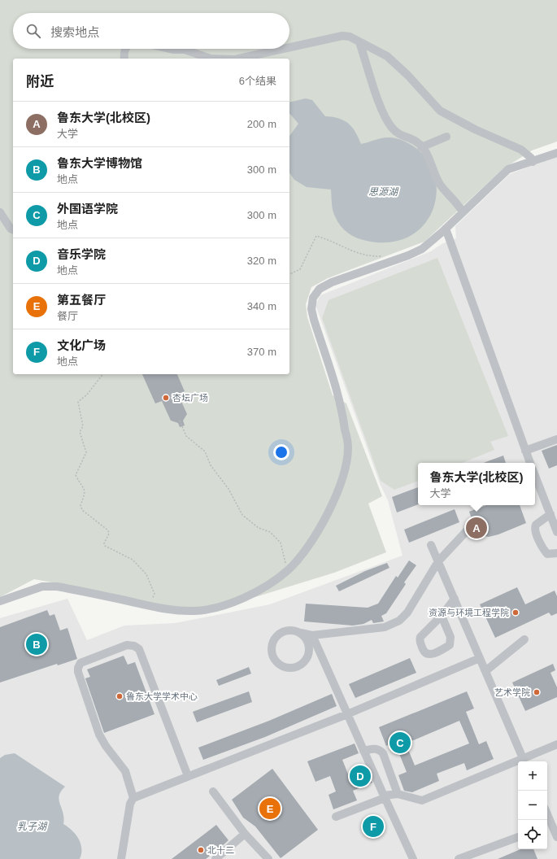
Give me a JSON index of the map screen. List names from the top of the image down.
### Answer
{
  "water": ["思源湖", "乳子湖"],
  "places": [
    "杏坛广场",
    "资源与环境工程学院",
    "艺术学院",
    "鲁东大学学术中心",
    "北十二"
  ],
  "page": {
    "search": "搜索地点",
    "heading": ["附近", "6个结果"],
    "list": [
      {
        "mark": "A",
        "name": "鲁东大学(北校区)",
        "note": "大学",
        "value": "200 m"
      },
      {
        "mark": "B",
        "name": "鲁东大学博物馆",
        "note": "地点",
        "value": "300 m"
      },
      {
        "mark": "C",
        "name": "外国语学院",
        "note": "地点",
        "value": "300 m"
      },
      {
        "mark": "D",
        "name": "音乐学院",
        "note": "地点",
        "value": "320 m"
      },
      {
        "mark": "E",
        "name": "第五餐厅",
        "note": "餐厅",
        "value": "340 m"
      },
      {
        "mark": "F",
        "name": "文化广场",
        "note": "地点",
        "value": "370 m"
      }
    ],
    "popup": ["鲁东大学(北校区)", "大学"],
    "pins": [
      "A",
      "B",
      "C",
      "D",
      "E",
      "F"
    ],
    "map_buttons": ["+", "−"]
  }
}
